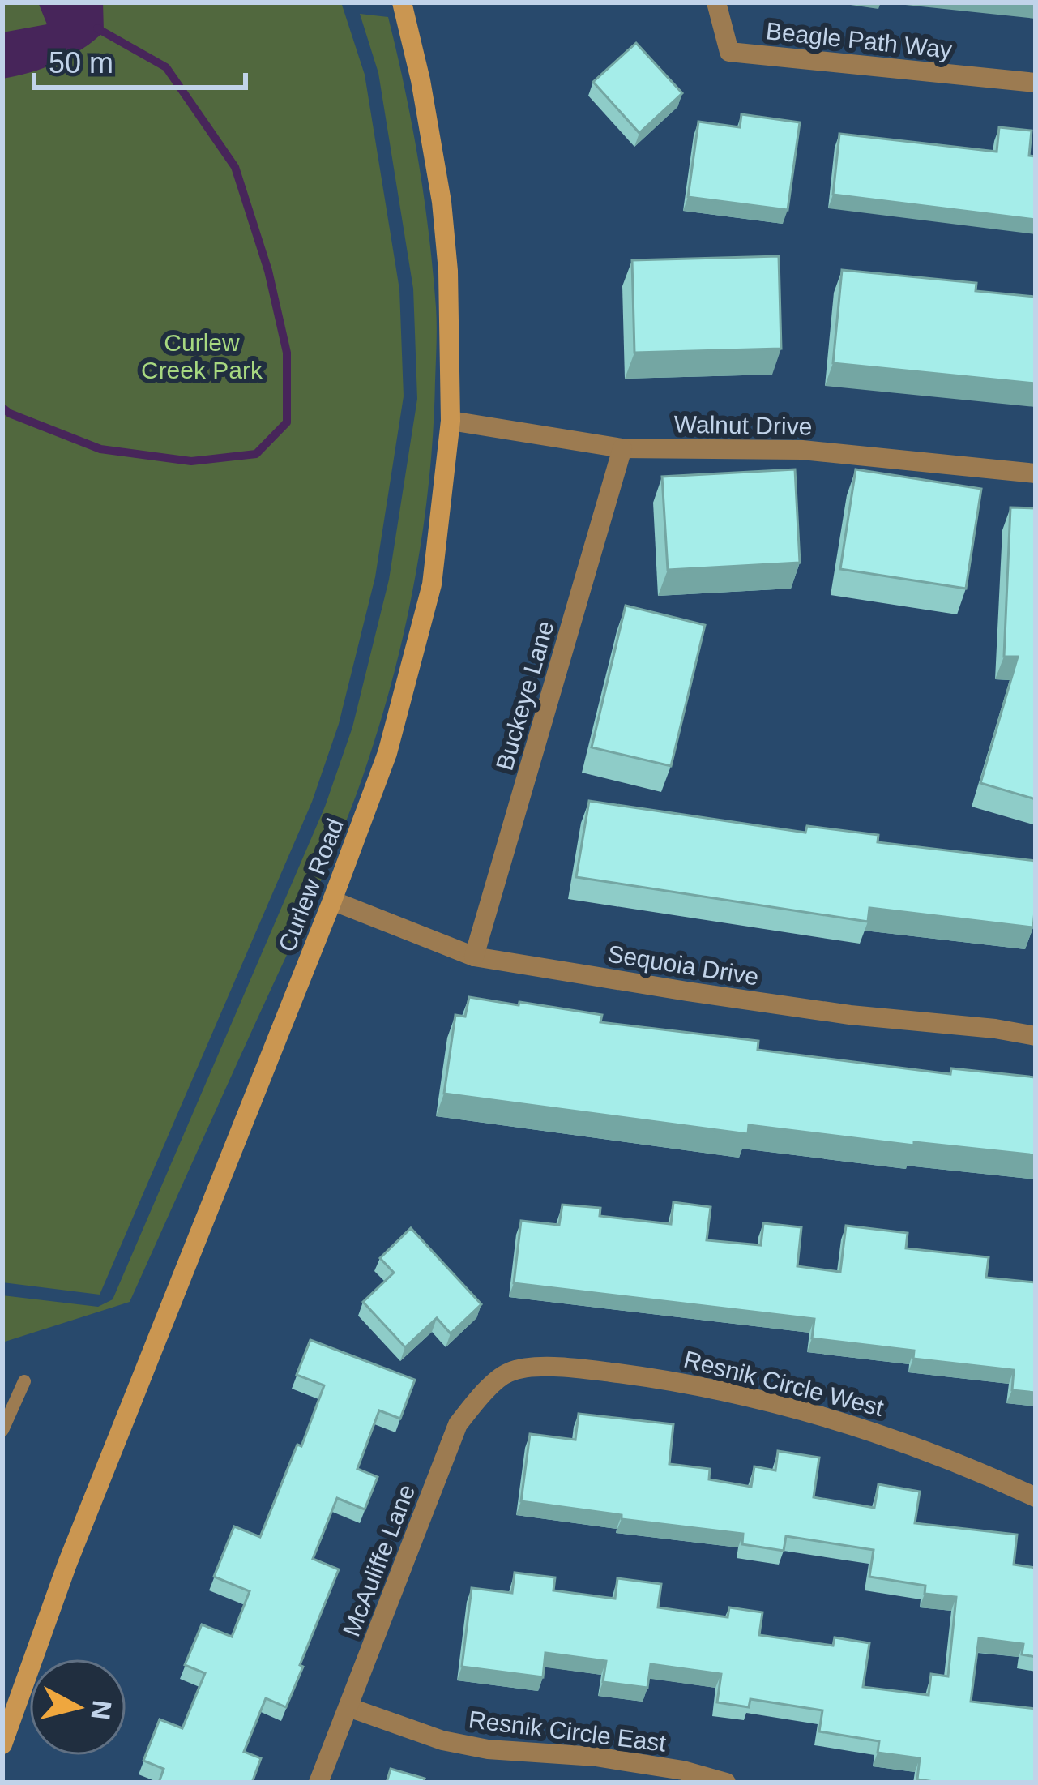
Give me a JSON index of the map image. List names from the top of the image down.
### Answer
{
  "streets": {
    "main road": ["Curlew Road"],
    "street": [
      "Beagle Path Way",
      "Walnut Drive",
      "Buckeye Lane",
      "Sequoia Drive",
      "Resnik Circle West",
      "McAuliffe Lane",
      "Resnik Circle East"
    ]
  },
  "crossings": [
    ["Walnut Drive", "Buckeye Lane"],
    ["Walnut Drive", "Curlew Road"],
    ["Buckeye Lane", "Sequoia Drive"],
    ["Curlew Road", "Sequoia Drive"],
    ["Resnik Circle West", "McAuliffe Lane"],
    ["McAuliffe Lane", "Resnik Circle East"]
  ],
  "parks": ["Curlew Creek Park"],
  "scale_bar": "50 m",
  "north": "right"
}
